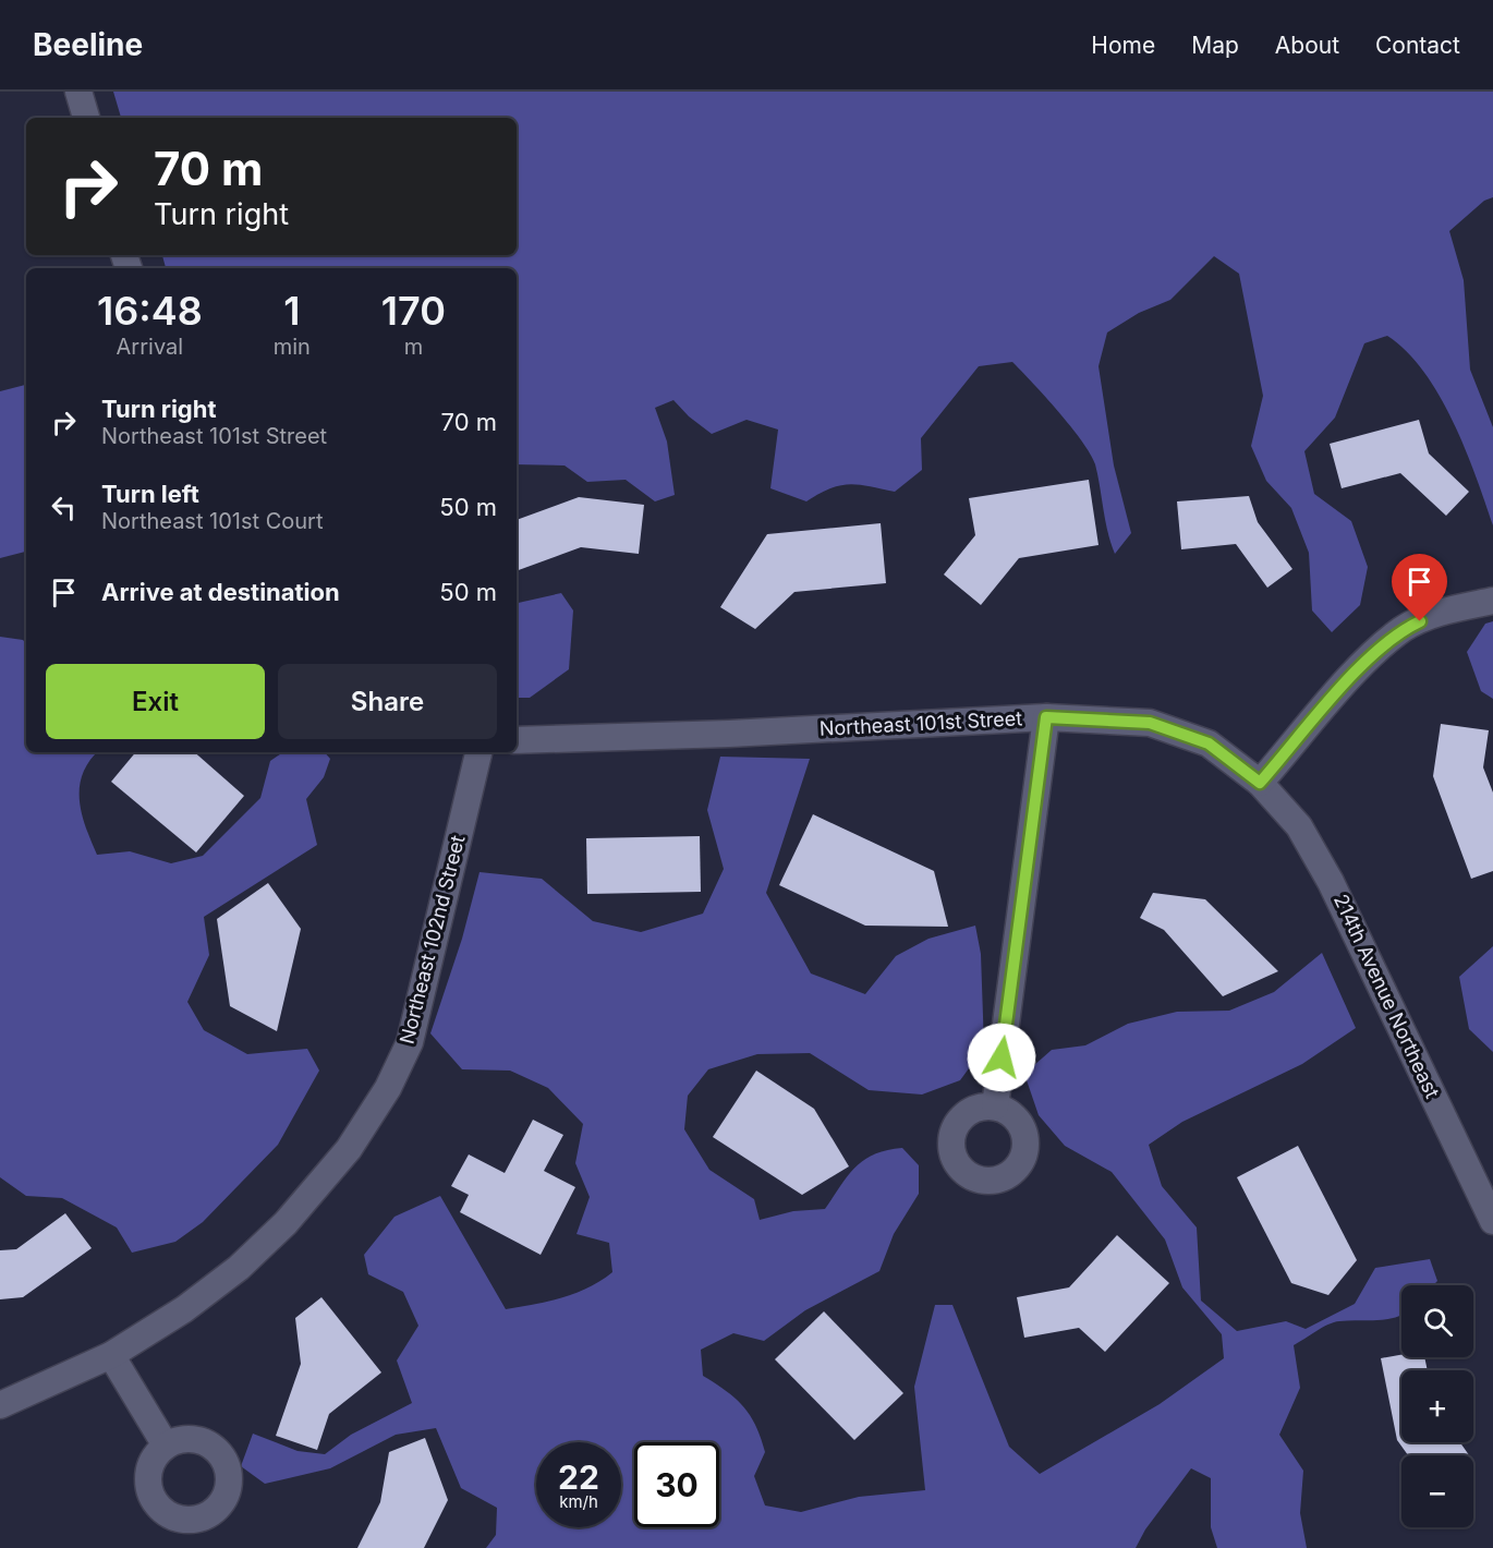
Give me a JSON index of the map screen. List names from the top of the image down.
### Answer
{
  "streets": {
    "street": ["Northeast 101st Street", "Northeast 102nd Street", "214th Avenue Northeast"]
  },
  "crossings": [
    ["Northeast 101st Street", "214th Avenue Northeast"]
  ],
  "page": {
    "header": "Beeline",
    "nav": [
      "Home",
      "Map",
      "About",
      "Contact"
    ],
    "turn": ["70 m", "Turn right"],
    "eta": [
      "16:48",
      "Arrival",
      "1",
      "min",
      "170",
      "m"
    ],
    "list": [
      {
        "name": "Turn right",
        "note": "Northeast 101st Street",
        "value": "70 m"
      },
      {
        "name": "Turn left",
        "note": "Northeast 101st Court",
        "value": "50 m"
      },
      {
        "name": "Arrive at destination",
        "value": "50 m"
      }
    ],
    "buttons": ["Exit", "Share"],
    "map_buttons": ["+", "−"],
    "speed": "22 km/h",
    "limit": "30"
  }
}
